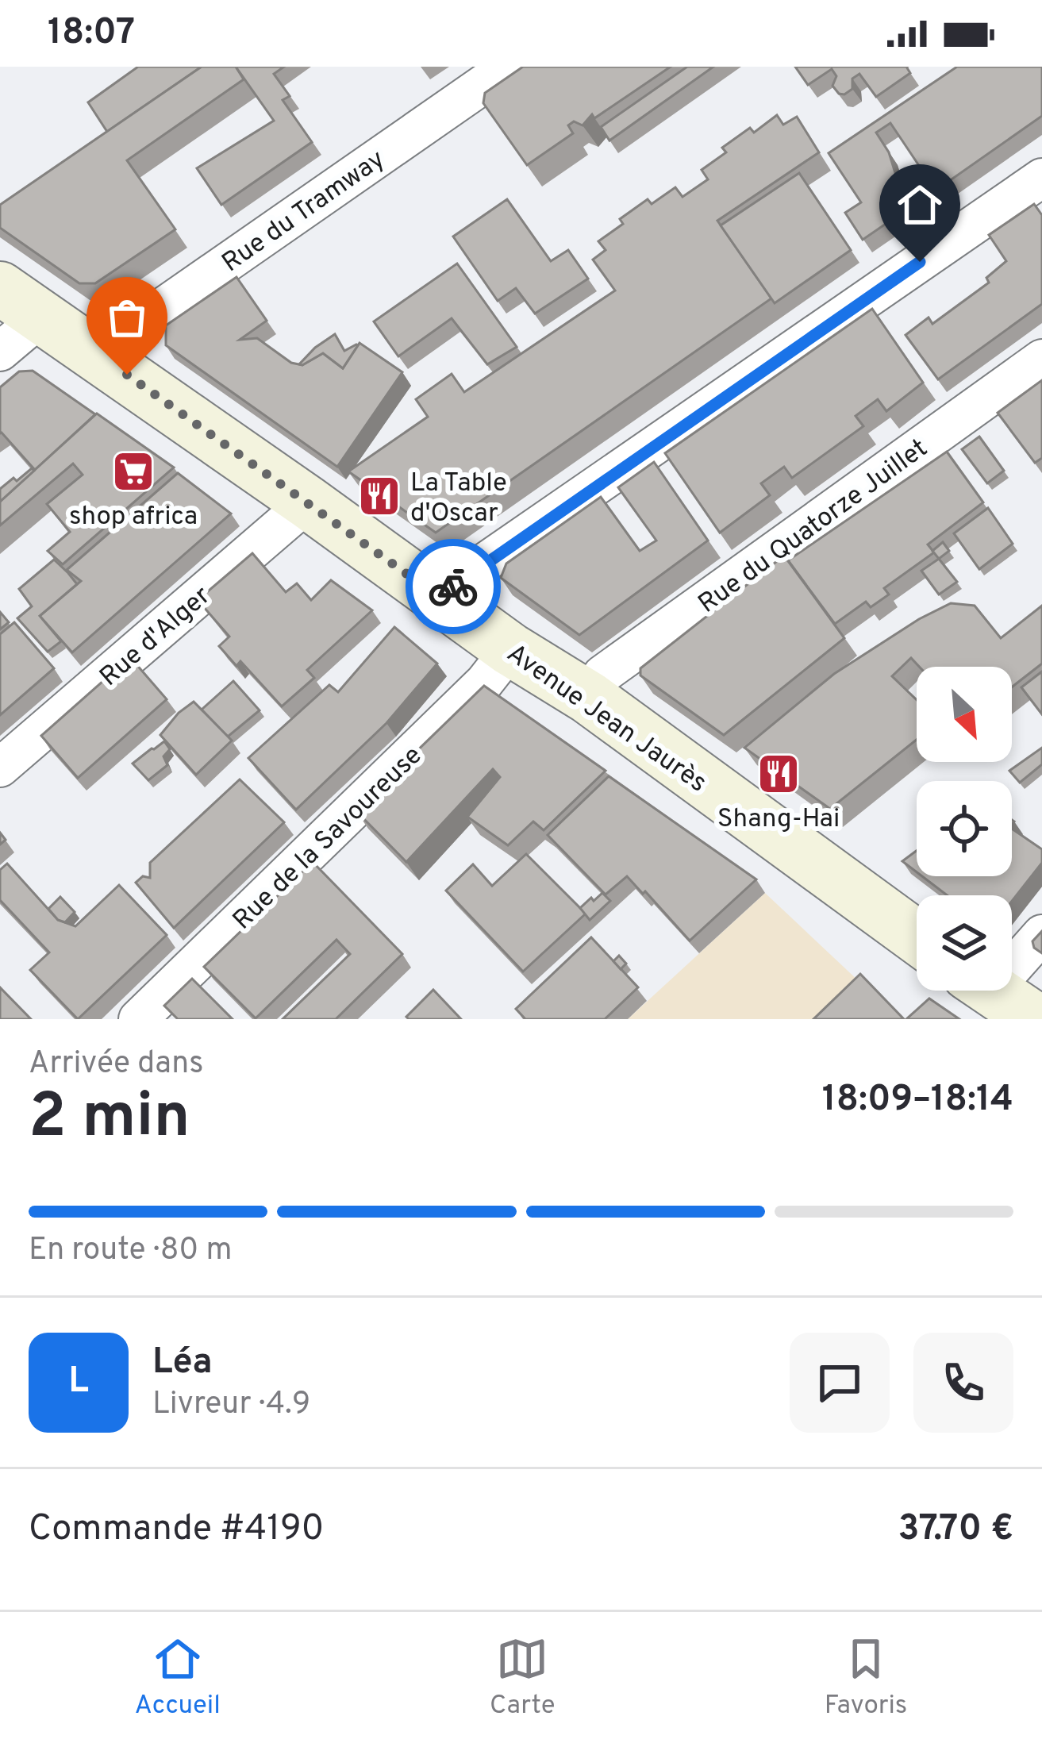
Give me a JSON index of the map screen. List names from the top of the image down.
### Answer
{
  "streets": {
    "main road": ["Avenue Jean Jaurès"],
    "street": [
      "Rue du Tramway",
      "Rue du Quatorze Juillet",
      "Rue d'Alger",
      "Rue de la Savoureuse"
    ]
  },
  "crossings": [
    ["Rue du Tramway", "Avenue Jean Jaurès"],
    ["Rue du Quatorze Juillet", "Avenue Jean Jaurès"],
    ["Rue d'Alger", "Avenue Jean Jaurès"],
    ["Avenue Jean Jaurès", "Rue de la Savoureuse"]
  ],
  "places": {
    "supermarket": ["shop africa"],
    "restaurant": ["La Table d'Oscar", "Shang-Hai"]
  },
  "north": "bottom right",
  "page": {
    "status": "18:07",
    "heading": ["2 min", "Arrivée dans", "18:09–18:14"],
    "panel": [
      "Léa",
      "Livreur · 4.9",
      "Commande #4190",
      "37.70 €"
    ],
    "bar": "En route · 80 m",
    "round": "L",
    "tabs": ["Accueil", "Carte", "Favoris"]
  }
}
